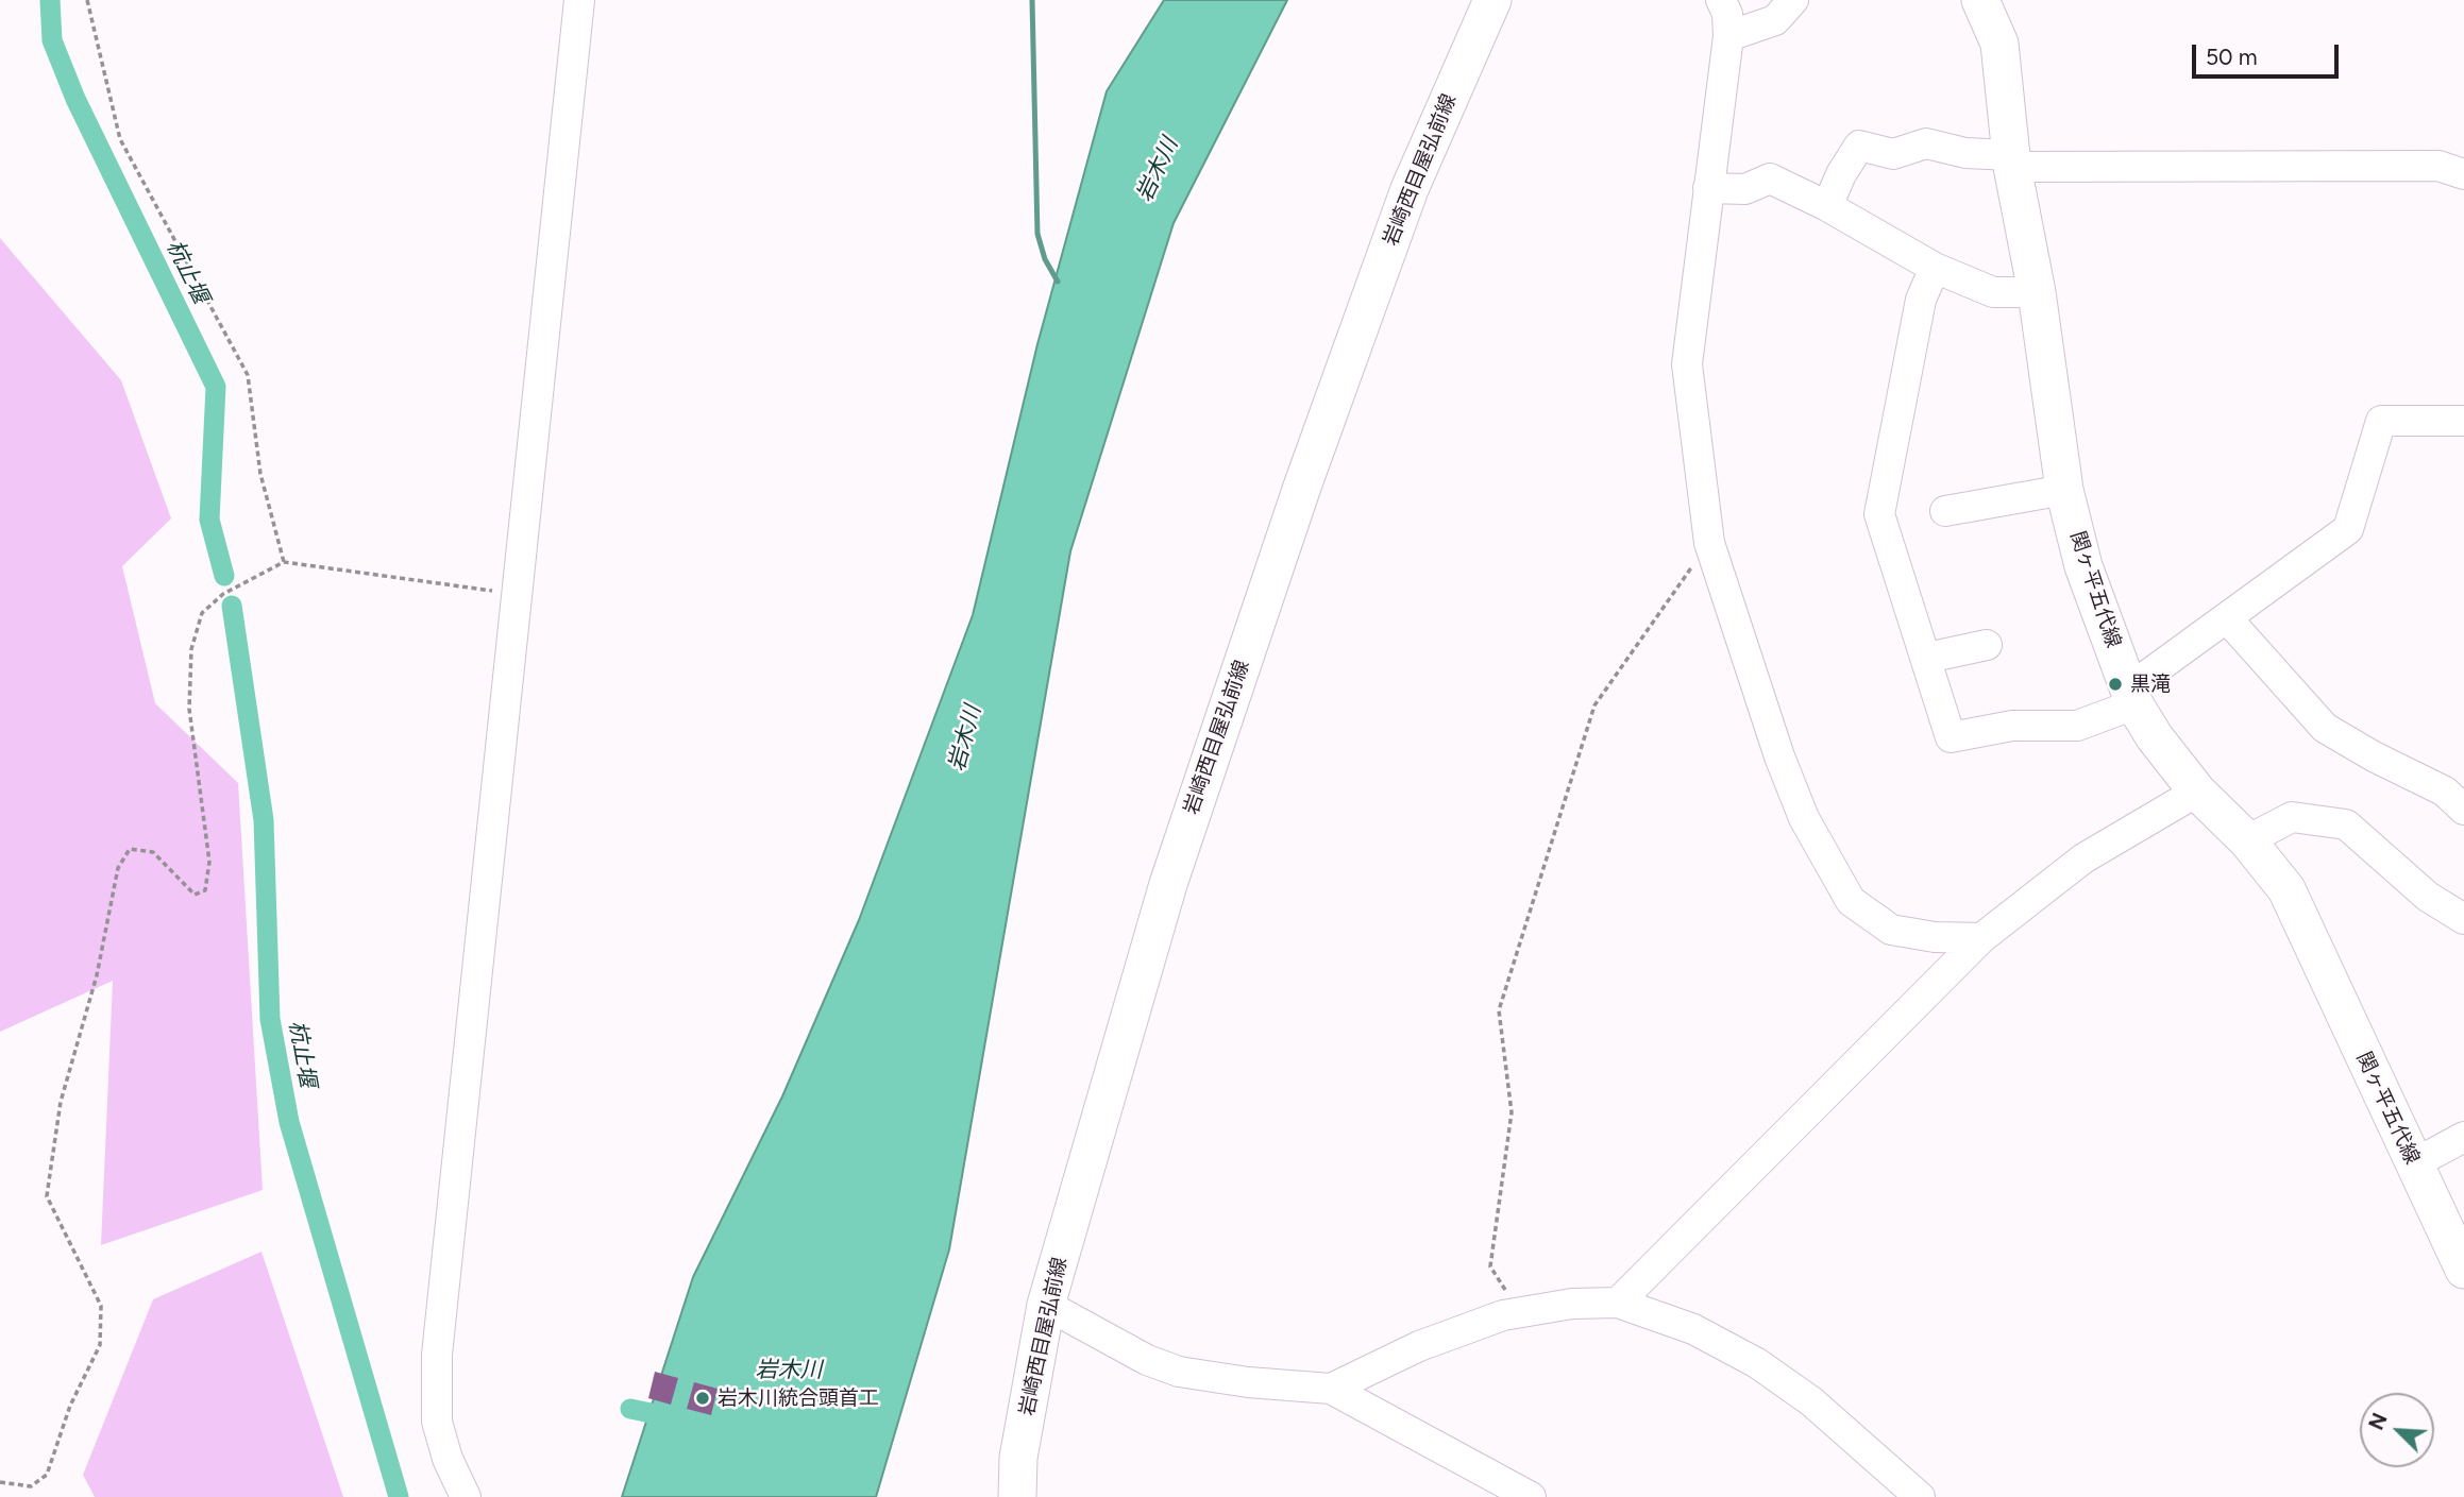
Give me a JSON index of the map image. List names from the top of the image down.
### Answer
{
  "streets": {
    "main road": ["岩崎西目屋弘前線", "関ヶ平五代線"]
  },
  "water": ["岩木川", "杭止堰"],
  "places": ["黒滝", "岩木川統合頭首工"],
  "scale_bar": "50 m",
  "north": "top left"
}
